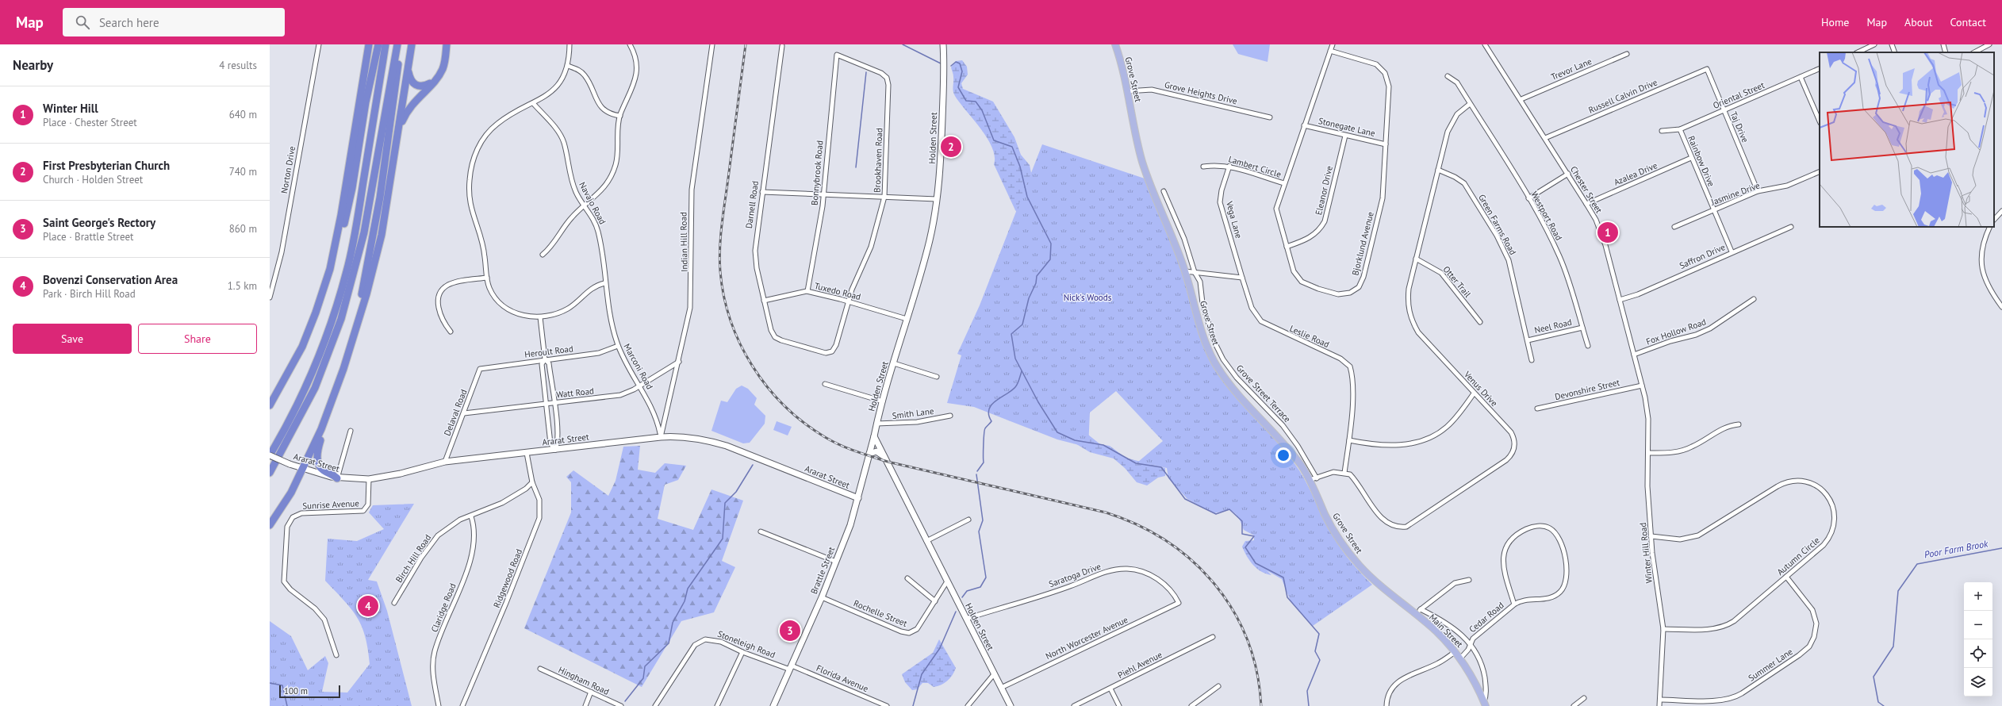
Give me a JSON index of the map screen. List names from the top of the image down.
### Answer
{
  "streets": {
    "main road": [
      "Grove Street",
      "Holden Street",
      "Ararat Street",
      "Brattle Street",
      "Main Street"
    ],
    "street": [
      "Trevor Lane",
      "Grove Heights Drive",
      "Oriental Street",
      "Russell Calvin Drive",
      "Stonegate Lane",
      "Taj Drive",
      "Brookhaven Road",
      "Rainbow Drive",
      "Lambert Circle",
      "Norton Drive",
      "Bonnybrook Road",
      "Azalea Drive",
      "Chester Street",
      "Eleanor Drive",
      "Jasmine Drive",
      "Navajo Road",
      "Darnell Road",
      "Westport Road",
      "Vega Lane",
      "Green Farms Road",
      "Indian Hill Road",
      "Bjorklund Avenue",
      "Saffron Drive",
      "Otter Trail",
      "Tuxedo Road",
      "Neel Road",
      "Fox Hollow Road",
      "Leslie Road",
      "Heroult Road",
      "Marconi Road",
      "Venus Drive",
      "Devonshire Street",
      "Watt Road",
      "Grove Street Terrace",
      "Delaval Road",
      "Smith Lane",
      "Sunrise Avenue",
      "Winter Hill Road",
      "Autumn Circle",
      "Birch Hill Road",
      "Saratoga Drive",
      "Ridgewood Road",
      "Claridge Road",
      "Rochelle Street",
      "Cedar Road",
      "North Worcester Avenue",
      "Stoneleigh Road",
      "Piehl Avenue",
      "Summer Lane",
      "Florida Avenue",
      "Hingham Road"
    ]
  },
  "crossings": [
    ["Trevor Lane", "Chester Street"],
    ["Grove Street", "Grove Heights Drive"],
    ["Grove Street", "Main Street"],
    ["Oriental Street", "Taj Drive"],
    ["Oriental Street", "Rainbow Drive"],
    ["Russell Calvin Drive", "Taj Drive"],
    ["Russell Calvin Drive", "Chester Street"],
    ["Stonegate Lane", "Eleanor Drive"],
    ["Stonegate Lane", "Bjorklund Avenue"],
    ["Taj Drive", "Jasmine Drive"],
    ["Holden Street", "Tuxedo Road"],
    ["Holden Street", "Smith Lane"],
    ["Holden Street", "Brattle Street"],
    ["Holden Street", "Saratoga Drive"],
    ["Holden Street", "Rochelle Street"],
    ["Holden Street", "North Worcester Avenue"],
    ["Brookhaven Road", "Bonnybrook Road"],
    ["Brookhaven Road", "Darnell Road"],
    ["Brookhaven Road", "Tuxedo Road"],
    ["Rainbow Drive", "Azalea Drive"],
    ["Rainbow Drive", "Jasmine Drive"],
    ["Rainbow Drive", "Saffron Drive"],
    ["Lambert Circle", "Vega Lane"],
    ["Lambert Circle", "Bjorklund Avenue"],
    ["Bonnybrook Road", "Tuxedo Road"],
    ["Azalea Drive", "Chester Street"],
    ["Chester Street", "Saffron Drive"],
    ["Chester Street", "Fox Hollow Road"],
    ["Chester Street", "Devonshire Street"],
    ["Chester Street", "Winter Hill Road"],
    ["Eleanor Drive", "Bjorklund Avenue"],
    ["Navajo Road", "Marconi Road"],
    ["Darnell Road", "Tuxedo Road"],
    ["Westport Road", "Neel Road"],
    ["Westport Road", "Venus Drive"],
    ["Vega Lane", "Leslie Road"],
    ["Green Farms Road", "Neel Road"],
    ["Green Farms Road", "Venus Drive"],
    ["Indian Hill Road", "Marconi Road"],
    ["Indian Hill Road", "Watt Road"],
    ["Indian Hill Road", "Ararat Street"],
    ["Otter Trail", "Venus Drive"],
    ["Leslie Road", "Venus Drive"],
    ["Heroult Road", "Marconi Road"],
    ["Heroult Road", "Delaval Road"],
    ["Marconi Road", "Watt Road"],
    ["Marconi Road", "Ararat Street"],
    ["Watt Road", "Delaval Road"],
    ["Delaval Road", "Ararat Street"],
    ["Ararat Street", "Sunrise Avenue"],
    ["Ararat Street", "Brattle Street"],
    ["Ararat Street", "Ridgewood Road"],
    ["Winter Hill Road", "Autumn Circle"],
    ["Winter Hill Road", "Summer Lane"],
    ["Autumn Circle", "Summer Lane"],
    ["Birch Hill Road", "Ridgewood Road"],
    ["Birch Hill Road", "Claridge Road"],
    ["Brattle Street", "Rochelle Street"],
    ["Brattle Street", "Stoneleigh Road"],
    ["Brattle Street", "Florida Avenue"],
    ["Saratoga Drive", "North Worcester Avenue"],
    ["Cedar Road", "Main Street"],
    ["Stoneleigh Road", "Florida Avenue"]
  ],
  "water": ["Poor Farm Brook"],
  "parks": ["Nick's Woods"],
  "scale_bar": "100 m",
  "page": {
    "header": "Map",
    "search": "Search here",
    "nav": [
      "Home",
      "Map",
      "About",
      "Contact"
    ],
    "heading": ["Nearby", "4 results"],
    "list": [
      {
        "mark": "1",
        "name": "Winter Hill",
        "note": "Place · Chester Street",
        "value": "640 m"
      },
      {
        "mark": "2",
        "name": "First Presbyterian Church",
        "note": "Church · Holden Street",
        "value": "740 m"
      },
      {
        "mark": "3",
        "name": "Saint George's Rectory",
        "note": "Place · Brattle Street",
        "value": "860 m"
      },
      {
        "mark": "4",
        "name": "Bovenzi Conservation Area",
        "note": "Park · Birch Hill Road",
        "value": "1.5 km"
      }
    ],
    "pins": [
      "2",
      "1",
      "4",
      "3"
    ],
    "buttons": ["Save", "Share"],
    "map_buttons": ["+", "−"],
    "scale": "100 m"
  }
}
